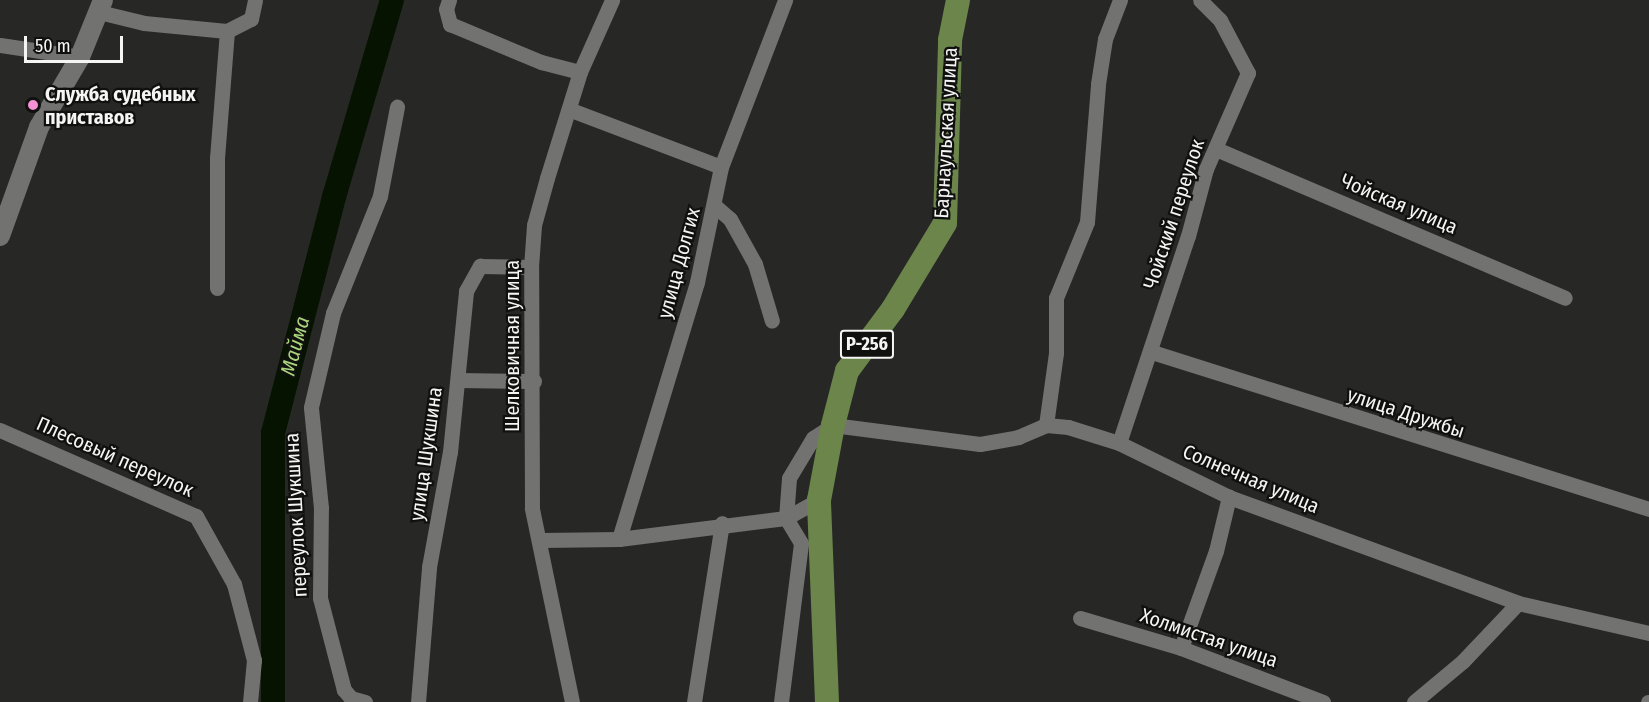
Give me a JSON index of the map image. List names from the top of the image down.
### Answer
{
  "streets": {
    "main road": ["Барнаульская улица", "Р-256"],
    "street": [
      "Чойская улица",
      "Чойский переулок",
      "улица Долгих",
      "Шелковичная улица",
      "улица Дружбы",
      "улица Шукшина",
      "Плесовый переулок",
      "Солнечная улица",
      "переулок Шукшина",
      "Холмистая улица"
    ]
  },
  "crossings": [
    ["Барнаульская улица", "Солнечная улица"],
    ["Чойская улица", "Чойский переулок"],
    ["Чойский переулок", "улица Дружбы"],
    ["Чойский переулок", "Солнечная улица"],
    ["Шелковичная улица", "улица Шукшина"]
  ],
  "water": ["Майма"],
  "places": ["Служба судебных приставов"],
  "scale_bar": "50 m"
}
